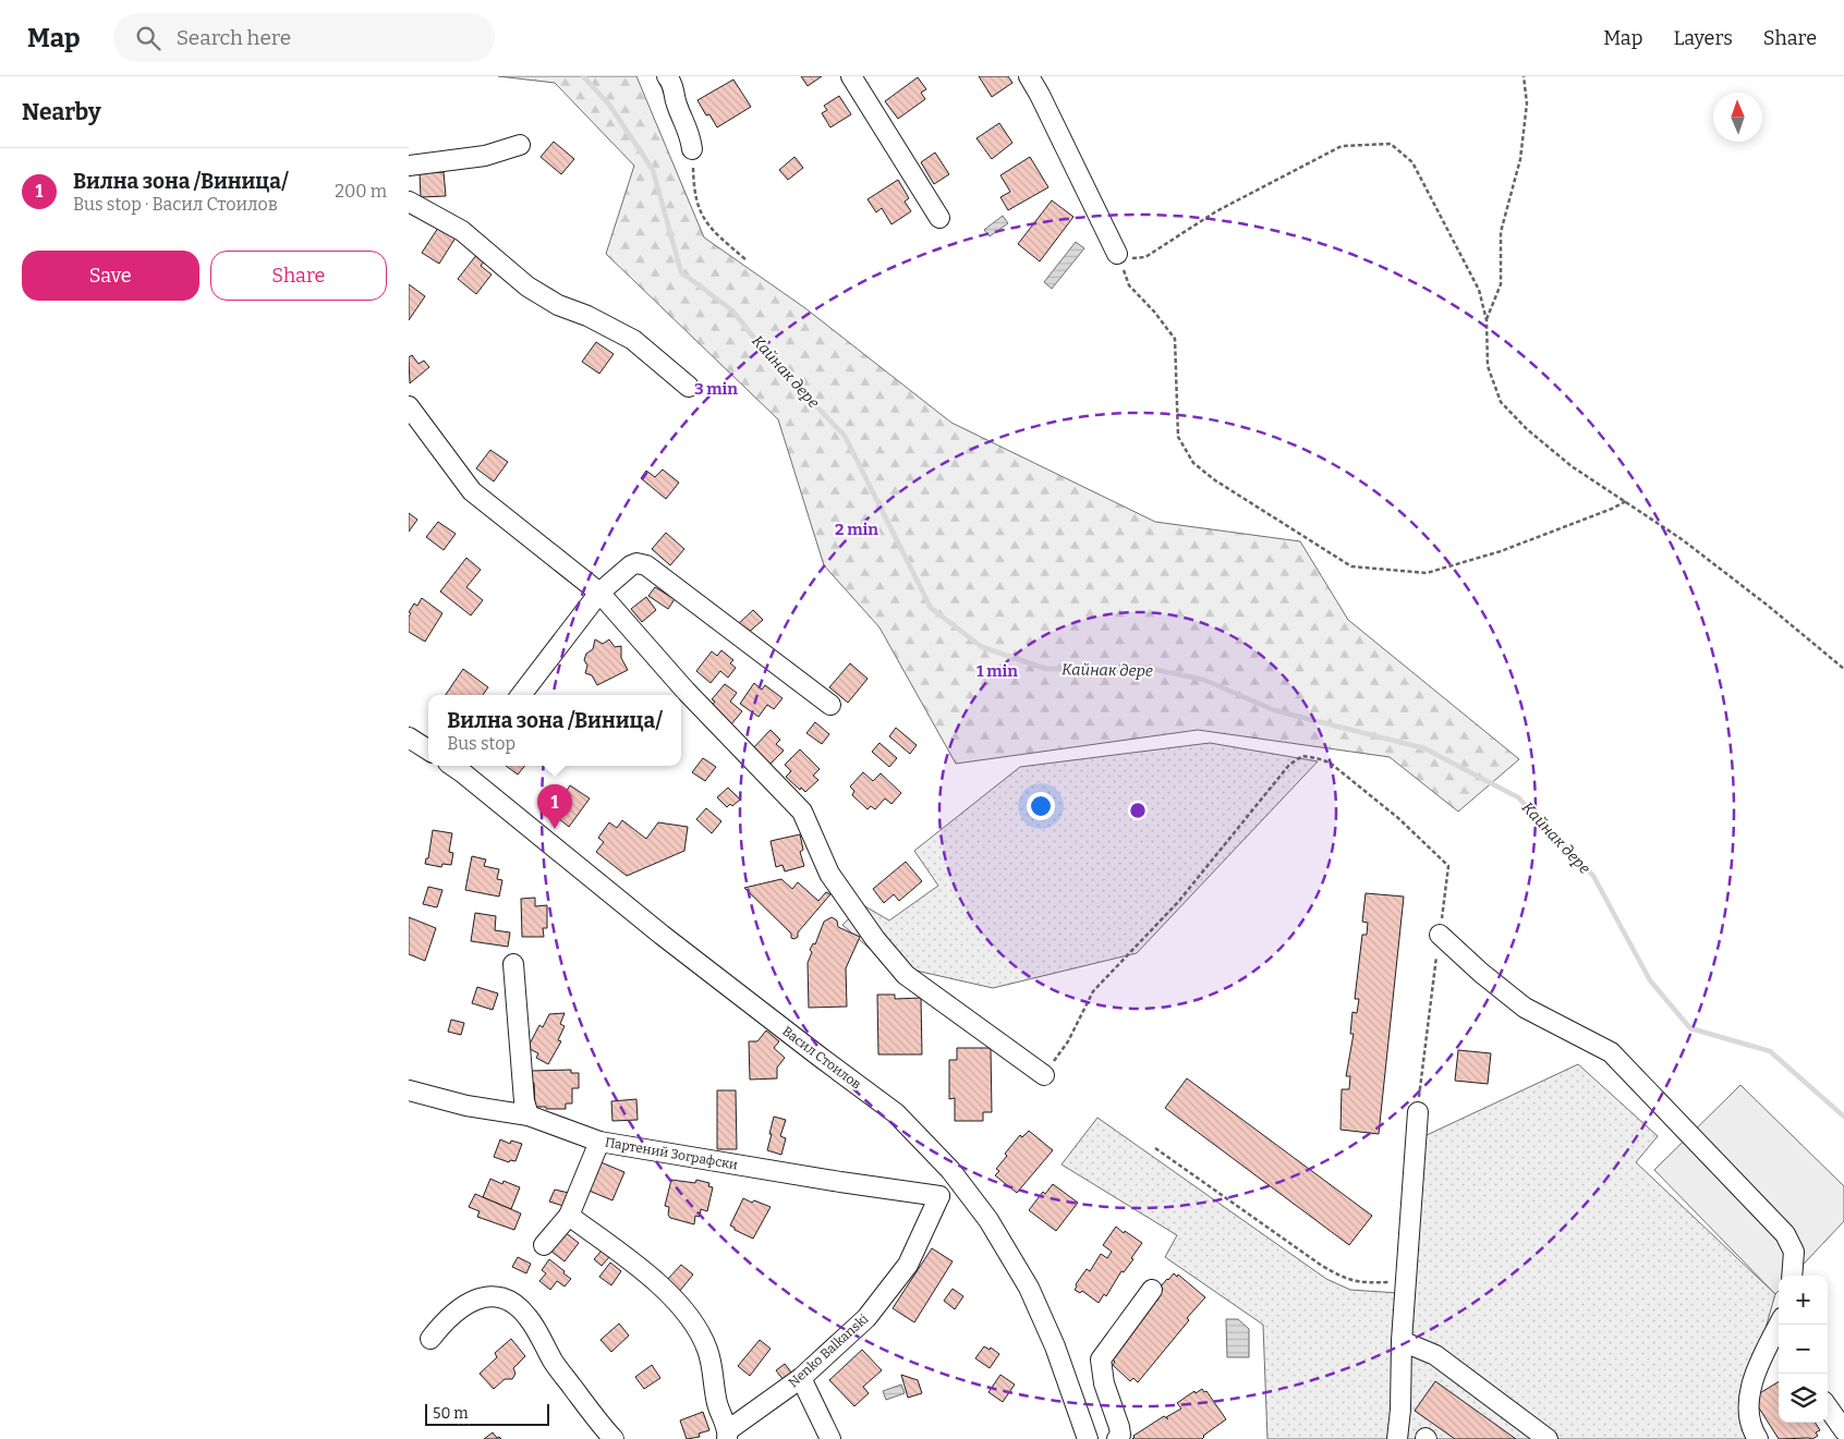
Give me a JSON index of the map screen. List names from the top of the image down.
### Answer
{
  "streets": {
    "street": ["Васил Стоилов", "Партений Зографски", "Nenko Balkanski"]
  },
  "crossings": [
    ["Партений Зографски", "Nenko Balkanski"]
  ],
  "water": ["Кайнак дере"],
  "scale_bar": "50 m",
  "north": "top",
  "page": {
    "header": "Map",
    "search": "Search here",
    "nav": ["Map", "Layers", "Share"],
    "heading": "Nearby",
    "list": [
      {
        "mark": "1",
        "name": "Вилна зона /Виница/",
        "note": "Bus stop · Васил Стоилов",
        "value": "200 m"
      }
    ],
    "buttons": ["Save", "Share"],
    "popup": ["Вилна зона /Виница/", "Bus stop"],
    "pins": "1",
    "map_buttons": ["+", "−"],
    "scale": "50 m"
  },
  "rings": ["3 min", "2 min", "1 min"]
}
